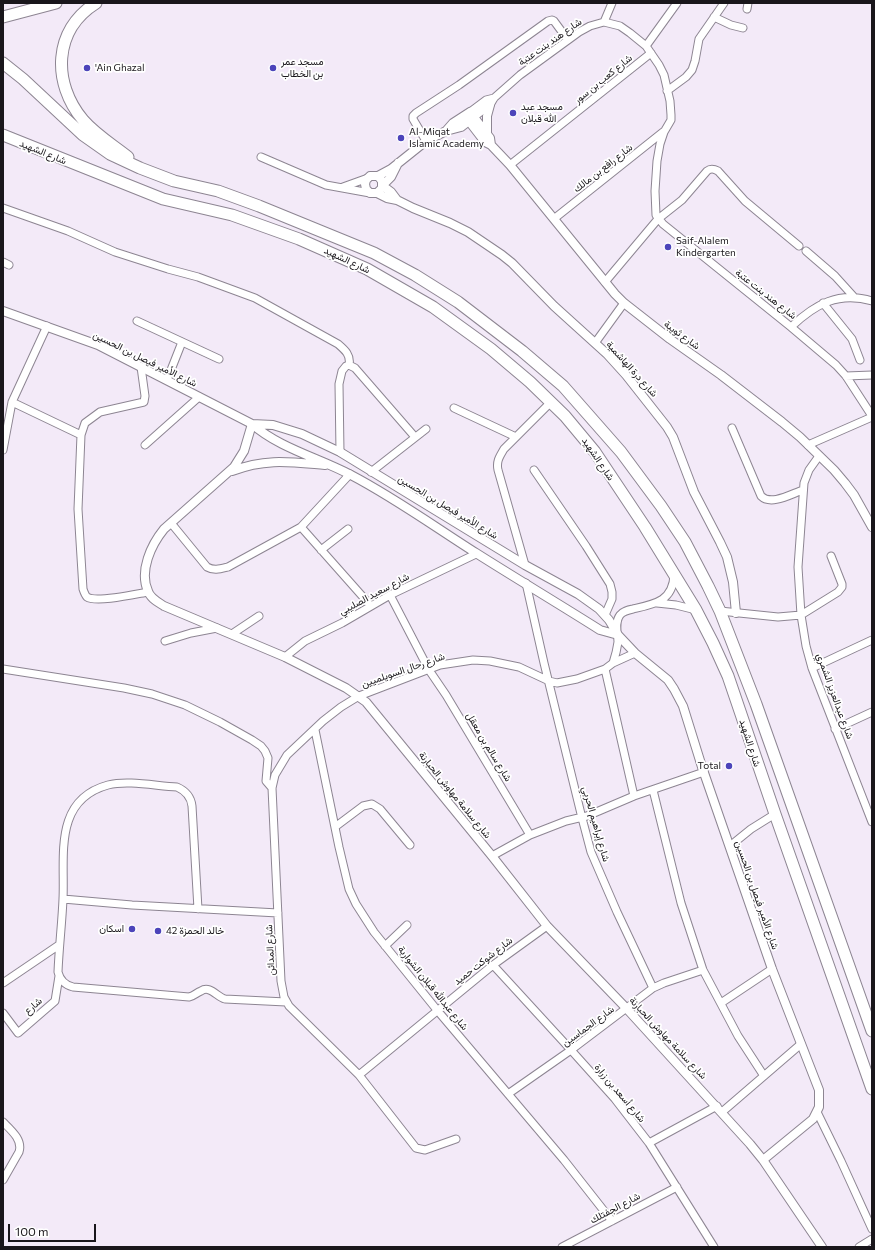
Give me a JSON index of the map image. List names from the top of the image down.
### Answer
{
  "streets": {
    "highway": ["شارع الشهيد"],
    "street": [
      "شارع هند بنت عتبة",
      "شارع كعب بن سور",
      "شارع رافع بن مالك",
      "شارع ثويبة",
      "شارع الأمير فيصل بن الحسين",
      "شارع درة الهاشمية",
      "شارع سعيد الصليبي",
      "شارع رحال السويلميين",
      "شارع عبدالعزيز الشمري",
      "شارع سالم بن معقل",
      "شارع سلامة مهاوش الحبارنة",
      "شارع إبراهيم الحربي",
      "شارع المدائن",
      "شارع شوكت حميد",
      "شارع عبدالله قبلان الشواربة",
      "شارع",
      "شارع الجماسين",
      "شارع أسعد بن زرارة",
      "شارع الجفتلك"
    ]
  },
  "crossings": [
    ["شارع هند بنت عتبة", "شارع ثويبة"],
    ["شارع هند بنت عتبة", "شارع درة الهاشمية"],
    ["شارع كعب بن سور", "شارع ثويبة"],
    ["شارع رافع بن مالك", "شارع ثويبة"],
    ["شارع ثويبة", "شارع عبدالعزيز الشمري"],
    ["شارع الأمير فيصل بن الحسين", "شارع سعيد الصليبي"],
    ["شارع الأمير فيصل بن الحسين", "شارع رحال السويلميين"],
    ["شارع الأمير فيصل بن الحسين", "شارع إبراهيم الحربي"],
    ["شارع سعيد الصليبي", "شارع سالم بن معقل"],
    ["شارع سعيد الصليبي", "شارع سلامة مهاوش الحبارنة"],
    ["شارع رحال السويلميين", "شارع سالم بن معقل"],
    ["شارع رحال السويلميين", "شارع سلامة مهاوش الحبارنة"],
    ["شارع رحال السويلميين", "شارع إبراهيم الحربي"],
    ["شارع رحال السويلميين", "شارع المدائن"],
    ["شارع سلامة مهاوش الحبارنة", "شارع المدائن"],
    ["شارع سلامة مهاوش الحبارنة", "شارع شوكت حميد"],
    ["شارع سلامة مهاوش الحبارنة", "شارع الجماسين"],
    ["شارع إبراهيم الحربي", "شارع الجماسين"],
    ["شارع المدائن", "شارع شوكت حميد"],
    ["شارع المدائن", "شارع عبدالله قبلان الشواربة"],
    ["شارع شوكت حميد", "شارع عبدالله قبلان الشواربة"],
    ["شارع شوكت حميد", "شارع أسعد بن زرارة"],
    ["شارع عبدالله قبلان الشواربة", "شارع الجماسين"],
    ["شارع عبدالله قبلان الشواربة", "شارع الجفتلك"],
    ["شارع الجماسين", "شارع أسعد بن زرارة"],
    ["شارع أسعد بن زرارة", "شارع الجفتلك"]
  ],
  "places": [
    "'Ain Ghazal",
    "مسجد عمر بن الخطاب",
    "مسجد عبد الله قبلان",
    "Al-Miqat Islamic Academy",
    "Saif-Alalem Kindergarten",
    "Total",
    "اسكان",
    "خالد الحمزة 42"
  ],
  "scale_bar": "100 m"
}
